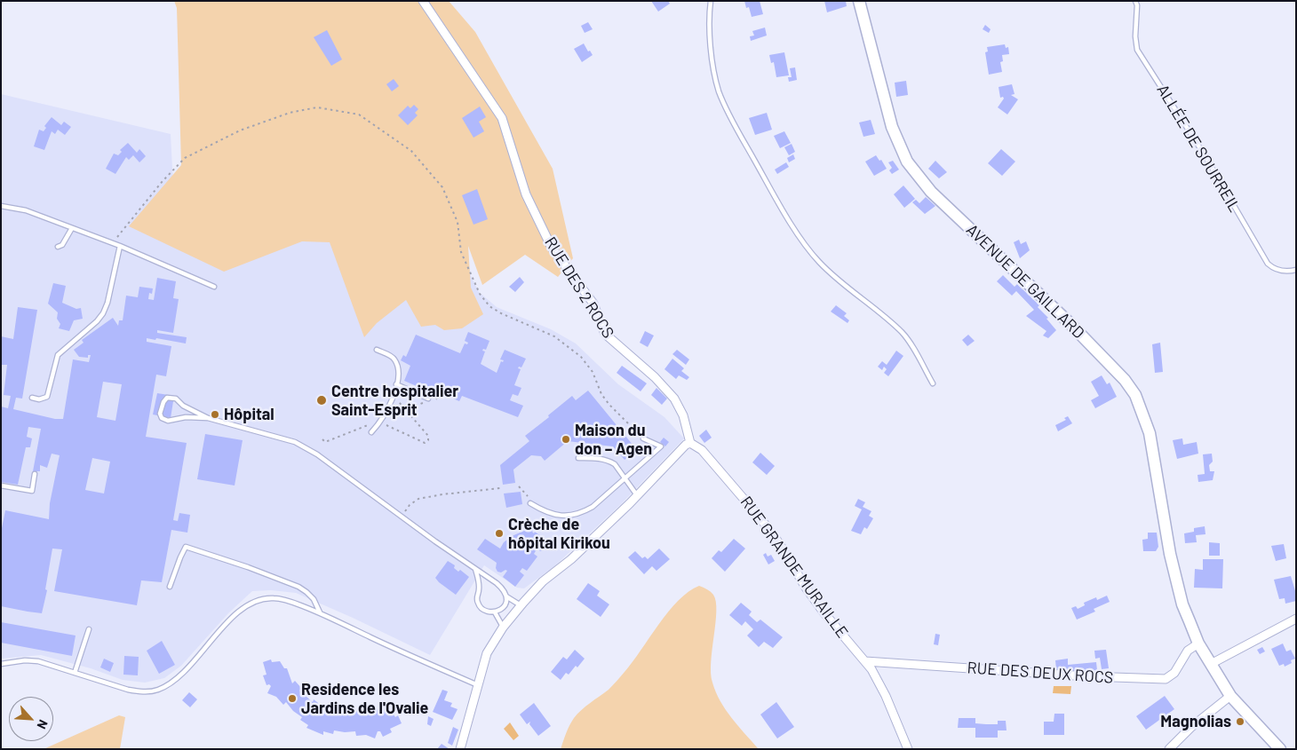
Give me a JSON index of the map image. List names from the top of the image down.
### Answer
{
  "streets": {
    "street": [
      "AVENUE DE GAILLARD",
      "RUE DES 2 ROCS",
      "RUE GRANDE MURAILLE",
      "RUE DES DEUX ROCS"
    ],
    "lane": ["ALLÉE DE SOURREIL"]
  },
  "crossings": [
    ["AVENUE DE GAILLARD", "RUE DES DEUX ROCS"],
    ["RUE DES 2 ROCS", "RUE GRANDE MURAILLE"],
    ["RUE GRANDE MURAILLE", "RUE DES DEUX ROCS"]
  ],
  "places": [
    "Centre hospitalier Saint-Esprit",
    "Hôpital",
    "Maison du don – Agen",
    "Crèche de hôpital Kirikou",
    "Residence les Jardins de l'Ovalie",
    "Magnolias"
  ],
  "north": "bottom right"
}
